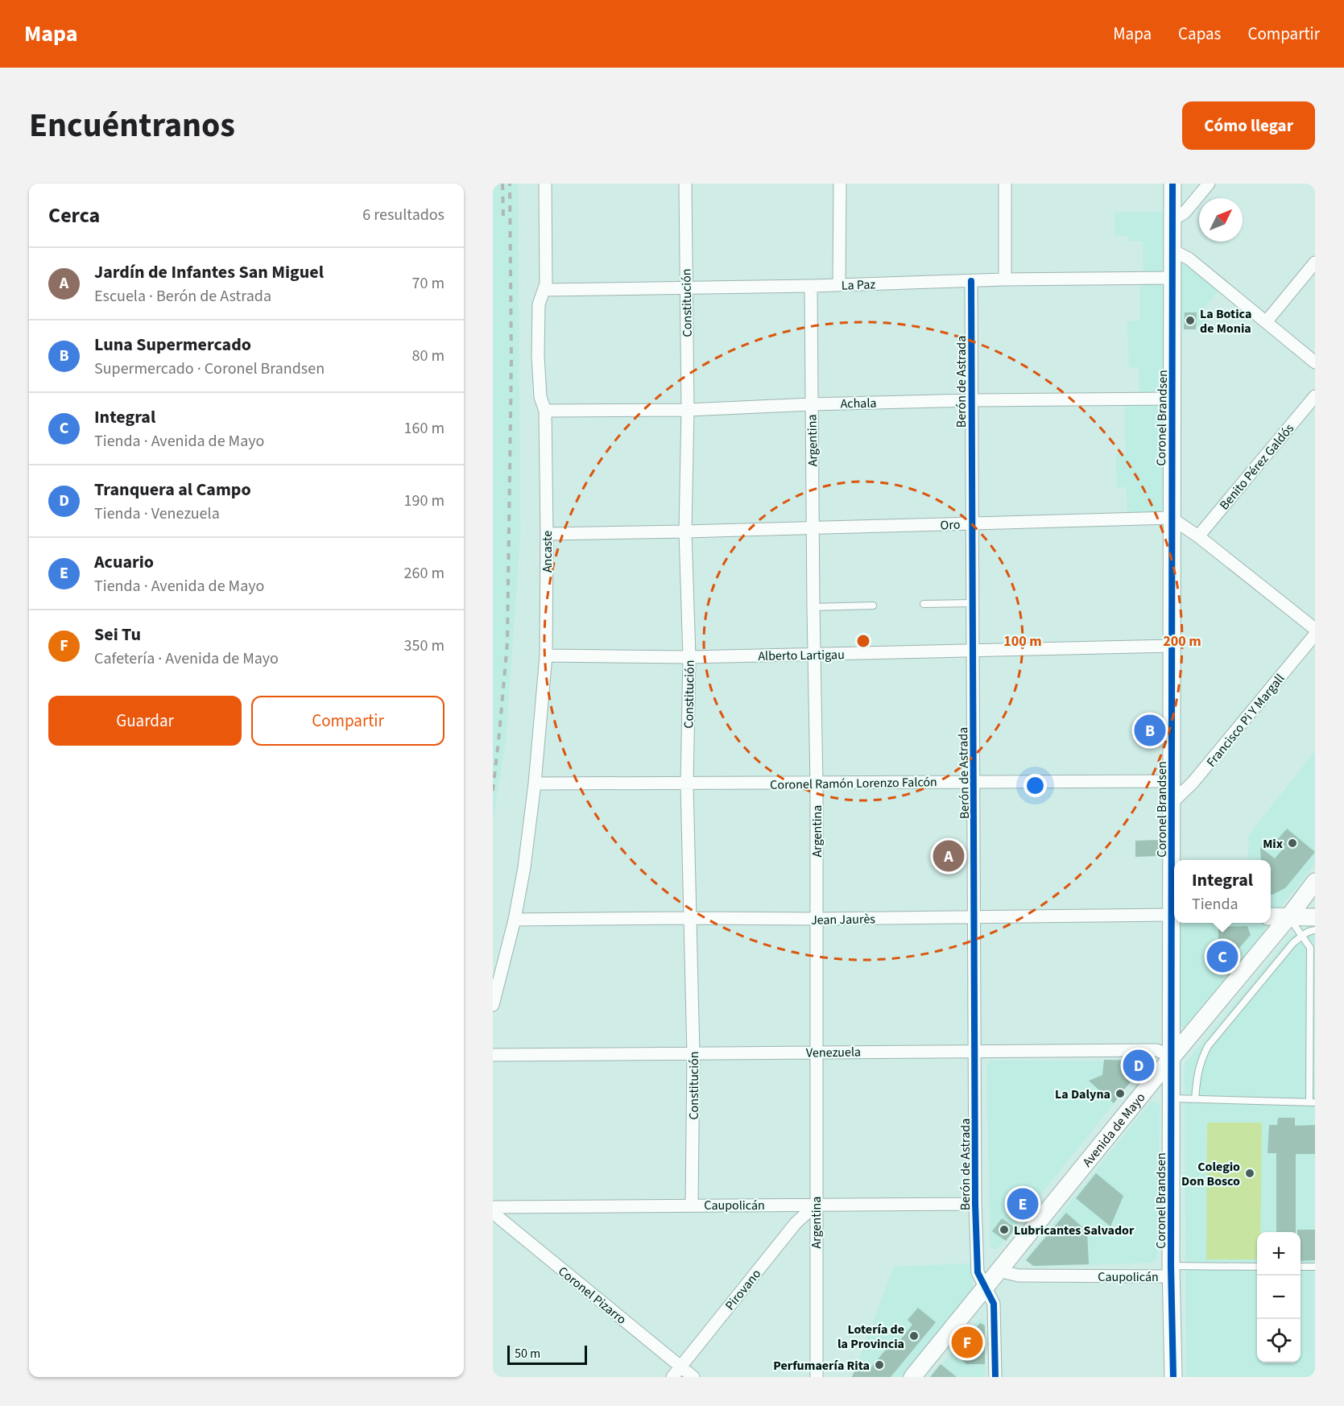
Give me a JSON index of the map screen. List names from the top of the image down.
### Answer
{
  "streets": {
    "street": [
      "La Paz",
      "Constitución",
      "Berón de Astrada",
      "Achala",
      "Coronel Brandsen",
      "Argentina",
      "Benito Pérez Galdós",
      "Oro",
      "Ancaste",
      "Alberto Lartigau",
      "Francisco Pi Y Margall",
      "Coronel Ramón Lorenzo Falcón",
      "Jean Jaurès",
      "Venezuela",
      "Avenida de Mayo",
      "Caupolicán",
      "Pirovano",
      "Coronel Pizarro"
    ]
  },
  "crossings": [
    ["La Paz", "Constitución"],
    ["La Paz", "Berón de Astrada"],
    ["La Paz", "Coronel Brandsen"],
    ["La Paz", "Argentina"],
    ["La Paz", "Ancaste"],
    ["Constitución", "Achala"],
    ["Constitución", "Oro"],
    ["Constitución", "Alberto Lartigau"],
    ["Constitución", "Coronel Ramón Lorenzo Falcón"],
    ["Constitución", "Jean Jaurès"],
    ["Constitución", "Venezuela"],
    ["Constitución", "Caupolicán"],
    ["Berón de Astrada", "Achala"],
    ["Berón de Astrada", "Oro"],
    ["Berón de Astrada", "Alberto Lartigau"],
    ["Berón de Astrada", "Coronel Ramón Lorenzo Falcón"],
    ["Berón de Astrada", "Jean Jaurès"],
    ["Berón de Astrada", "Venezuela"],
    ["Berón de Astrada", "Avenida de Mayo"],
    ["Berón de Astrada", "Caupolicán"],
    ["Achala", "Coronel Brandsen"],
    ["Achala", "Argentina"],
    ["Achala", "Ancaste"],
    ["Coronel Brandsen", "Oro"],
    ["Coronel Brandsen", "Alberto Lartigau"],
    ["Coronel Brandsen", "Francisco Pi Y Margall"],
    ["Coronel Brandsen", "Coronel Ramón Lorenzo Falcón"],
    ["Coronel Brandsen", "Venezuela"],
    ["Coronel Brandsen", "Avenida de Mayo"],
    ["Coronel Brandsen", "Caupolicán"],
    ["Argentina", "Oro"],
    ["Argentina", "Alberto Lartigau"],
    ["Argentina", "Coronel Ramón Lorenzo Falcón"],
    ["Argentina", "Jean Jaurès"],
    ["Argentina", "Venezuela"],
    ["Argentina", "Caupolicán"],
    ["Argentina", "Pirovano"],
    ["Oro", "Ancaste"],
    ["Ancaste", "Alberto Lartigau"],
    ["Ancaste", "Coronel Ramón Lorenzo Falcón"],
    ["Ancaste", "Jean Jaurès"],
    ["Venezuela", "Avenida de Mayo"],
    ["Avenida de Mayo", "Caupolicán"],
    ["Caupolicán", "Pirovano"],
    ["Pirovano", "Coronel Pizarro"]
  ],
  "places": [
    "La Botica de Monia",
    "Mix",
    "La Dalyna",
    "Colegio Don Bosco",
    "Lubricantes Salvador",
    "Lotería de la Provincia",
    "Perfumaería Rita"
  ],
  "scale_bar": "50 m",
  "north": "top right",
  "page": {
    "header": "Mapa",
    "nav": ["Mapa", "Capas", "Compartir"],
    "title": "Encuéntranos",
    "buttons": [
      "Cómo llegar",
      ["Guardar", "Compartir"]
    ],
    "heading": ["Cerca", "6 resultados"],
    "list": [
      {
        "mark": "A",
        "name": "Jardín de Infantes San Miguel",
        "note": "Escuela · Berón de Astrada",
        "value": "70 m"
      },
      {
        "mark": "B",
        "name": "Luna Supermercado",
        "note": "Supermercado · Coronel Brandsen",
        "value": "80 m"
      },
      {
        "mark": "C",
        "name": "Integral",
        "note": "Tienda · Avenida de Mayo",
        "value": "160 m"
      },
      {
        "mark": "D",
        "name": "Tranquera al Campo",
        "note": "Tienda · Venezuela",
        "value": "190 m"
      },
      {
        "mark": "E",
        "name": "Acuario",
        "note": "Tienda · Avenida de Mayo",
        "value": "260 m"
      },
      {
        "mark": "F",
        "name": "Sei Tu",
        "note": "Cafetería · Avenida de Mayo",
        "value": "350 m"
      }
    ],
    "pins": [
      "B",
      "A",
      "C",
      "D",
      "E",
      "F"
    ],
    "popup": ["Integral", "Tienda"],
    "map_buttons": ["+", "−"],
    "scale": "50 m"
  },
  "rings": ["100 m", "200 m"]
}
